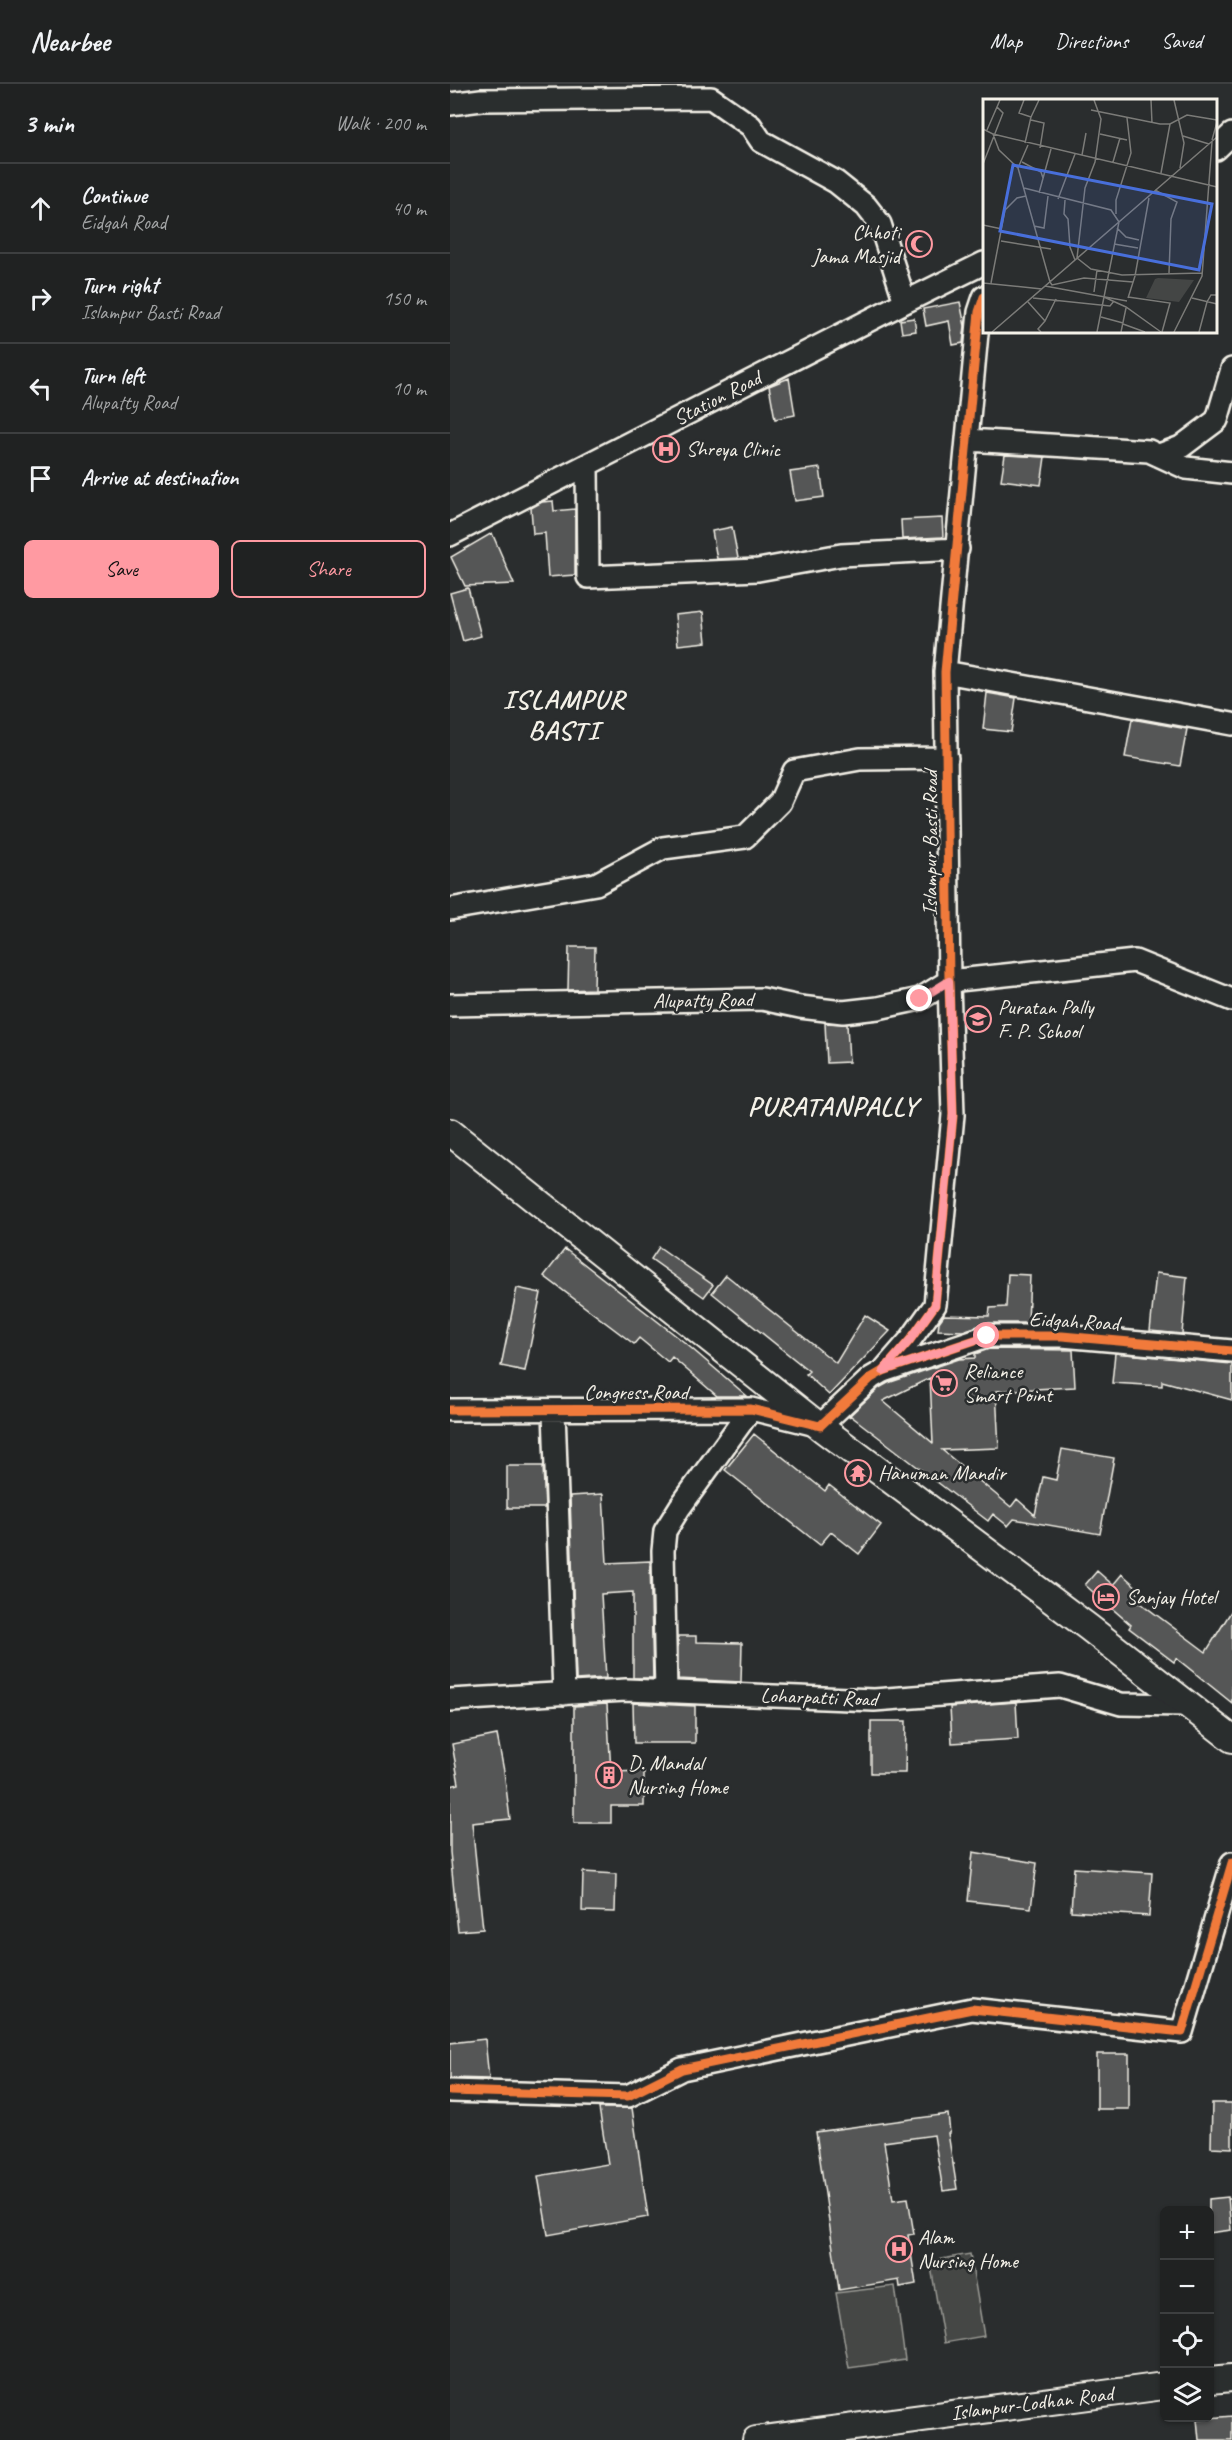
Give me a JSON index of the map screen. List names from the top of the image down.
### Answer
{
  "streets": {
    "main road": ["Islampur-Lodhan Road"],
    "street": [
      "Station Road",
      "Islampur Basti Road",
      "Alupatty Road",
      "Eidgah Road",
      "Congress Road",
      "Loharpatti Road"
    ]
  },
  "crossings": [
    ["Islampur Basti Road", "Alupatty Road"],
    ["Islampur Basti Road", "Eidgah Road"]
  ],
  "districts": ["ISLAMPUR BASTI", "PURATANPALLY"],
  "places": {
    "mosque": ["Chhoti Jama Masjid"],
    "hospital": ["Shreya Clinic", "Alam Nursing Home"],
    "school or university": ["Puratan Pally F. P. School"],
    "supermarket": ["Reliance Smart Point"],
    "temple": ["Hanuman Mandir"],
    "hotel": ["Sanjay Hotel"],
    "building": ["D. Mandal Nursing Home"]
  },
  "page": {
    "header": "Nearbee",
    "nav": ["Map", "Directions", "Saved"],
    "heading": ["3 min", "Walk · 200 m"],
    "list": [
      ["Continue", "Eidgah Road", "40 m"],
      ["Turn right", "Islampur Basti Road", "150 m"],
      ["Turn left", "Alupatty Road", "10 m"],
      "Arrive at destination"
    ],
    "buttons": ["Save", "Share"],
    "map_buttons": ["+", "−"]
  }
}
